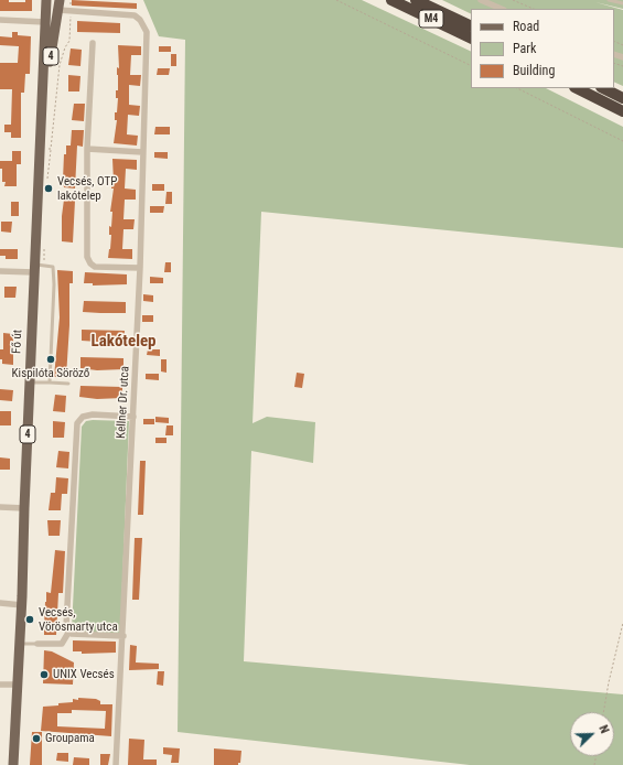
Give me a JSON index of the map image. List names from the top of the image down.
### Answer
{
  "streets": {
    "highway": ["M4"],
    "main road": ["4", "Fő út"],
    "street": ["Kellner Dr. utca"]
  },
  "crossings": [
    ["4", "Fő út"],
    ["4", "Kellner Dr. utca"]
  ],
  "districts": ["Lakótelep"],
  "places": [
    "Vecsés, OTP lakótelep",
    "Kispilóta Söröző",
    "Vecsés, Vörösmarty utca",
    "UNIX Vecsés",
    "Groupama"
  ],
  "legend": ["Road", "Park", "Building"],
  "north": "top right"
}
